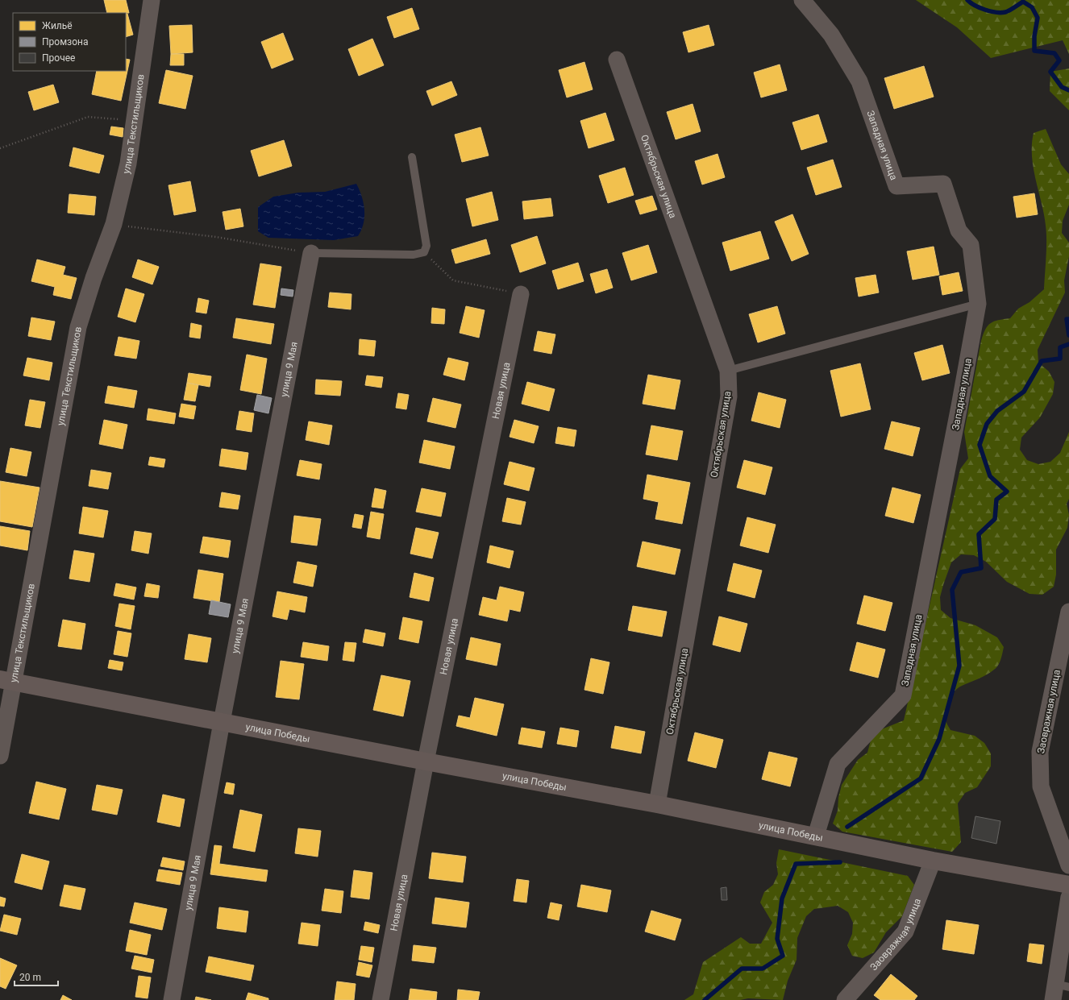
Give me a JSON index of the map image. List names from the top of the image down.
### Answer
{
  "streets": {
    "street": [
      "улица Текстильщиков",
      "Западная улица",
      "Октябрьская улица",
      "улица 9 Мая",
      "Новая улица",
      "Заовражная улица",
      "улица Победы"
    ]
  },
  "crossings": [
    ["улица Текстильщиков", "улица Победы"],
    ["Западная улица", "улица Победы"],
    ["Октябрьская улица", "улица Победы"],
    ["улица 9 Мая", "улица Победы"],
    ["Новая улица", "улица Победы"],
    ["Заовражная улица", "улица Победы"]
  ],
  "legend": ["Жильё", "Промзона", "Прочее"],
  "scale_bar": "20 m"
}
